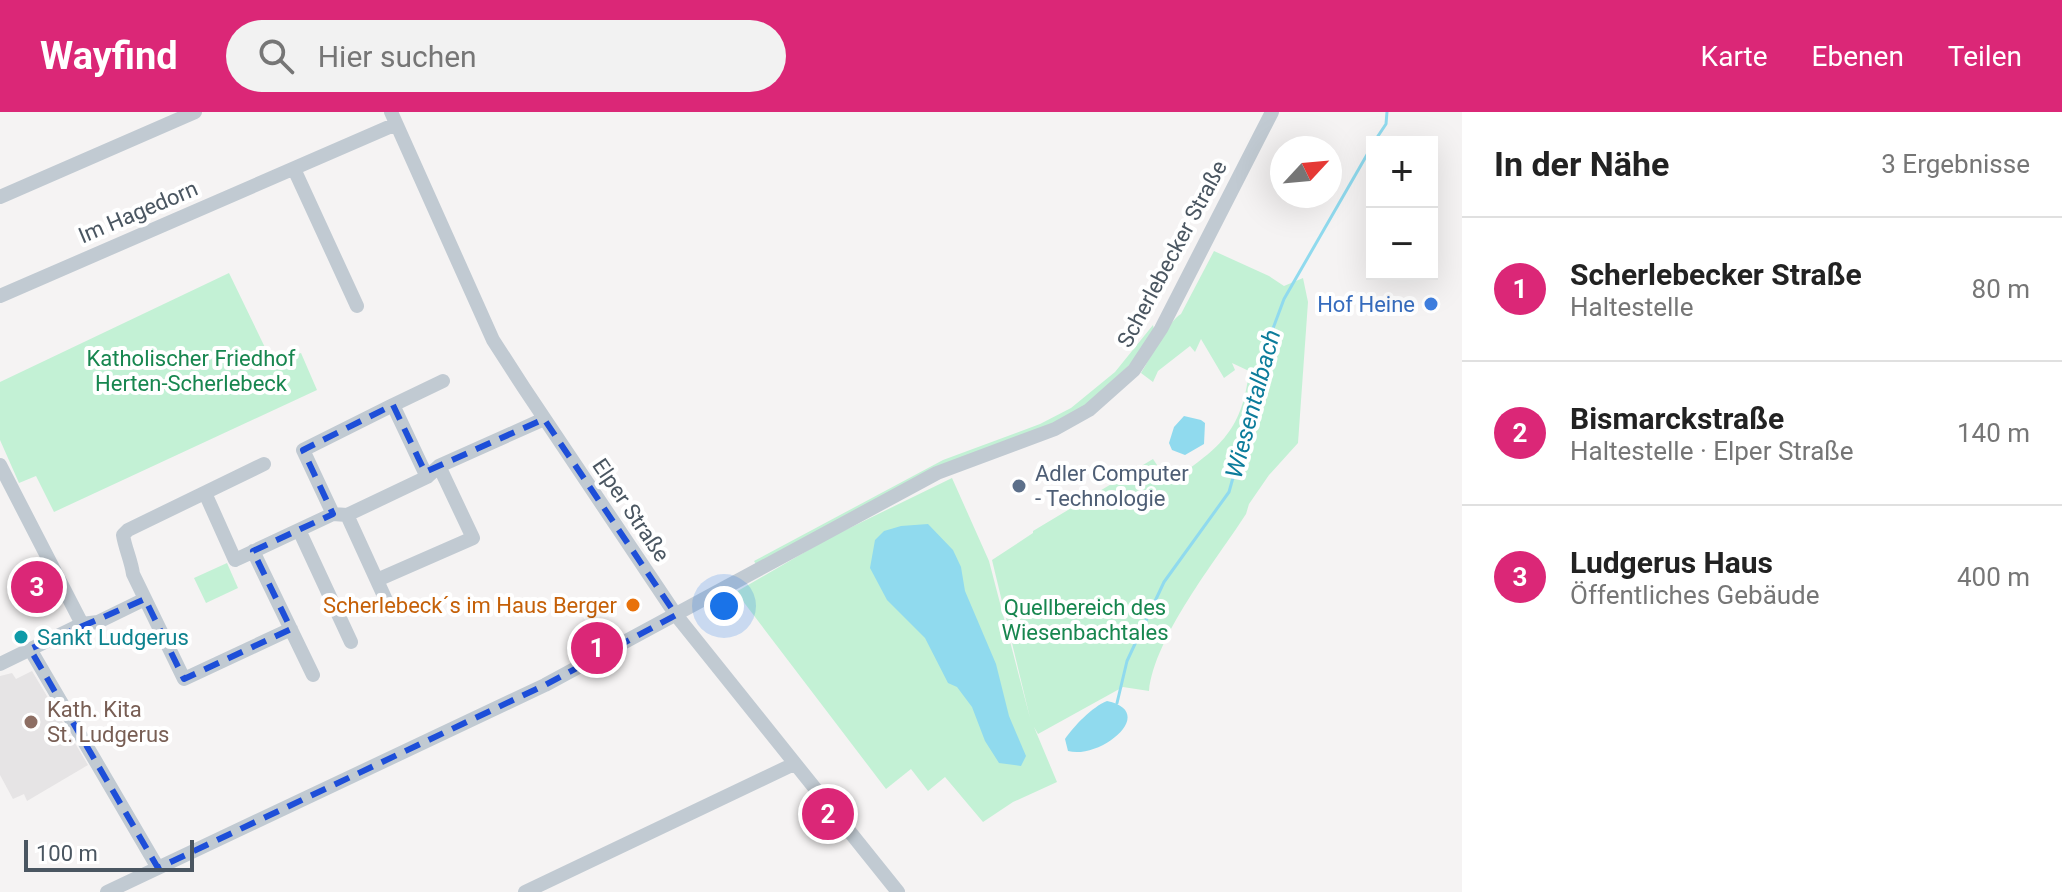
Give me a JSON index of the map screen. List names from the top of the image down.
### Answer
{
  "streets": {
    "street": ["Im Hagedorn", "Scherlebecker Straße", "Elper Straße"]
  },
  "crossings": [
    ["Im Hagedorn", "Elper Straße"],
    ["Scherlebecker Straße", "Elper Straße"]
  ],
  "water": ["Wiesentalbach"],
  "parks": ["Katholischer Friedhof Herten-Scherlebeck", "Quellbereich des Wiesenbachtales"],
  "places": [
    "Hof Heine",
    "Adler Computer - Technologie",
    "Scherlebeck´s im Haus Berger",
    "Sankt Ludgerus",
    "Kath. Kita St. Ludgerus"
  ],
  "scale_bar": "100 m",
  "north": "top right",
  "page": {
    "header": "Wayfind",
    "search": "Hier suchen",
    "nav": ["Karte", "Ebenen", "Teilen"],
    "heading": ["In der Nähe", "3 Ergebnisse"],
    "map_buttons": ["+", "−"],
    "list": [
      {
        "mark": "1",
        "name": "Scherlebecker Straße",
        "note": "Haltestelle",
        "value": "80 m"
      },
      {
        "mark": "2",
        "name": "Bismarckstraße",
        "note": "Haltestelle · Elper Straße",
        "value": "140 m"
      },
      {
        "mark": "3",
        "name": "Ludgerus Haus",
        "note": "Öffentliches Gebäude",
        "value": "400 m"
      }
    ],
    "pins": ["3", "1", "2"],
    "scale": "100 m"
  }
}
